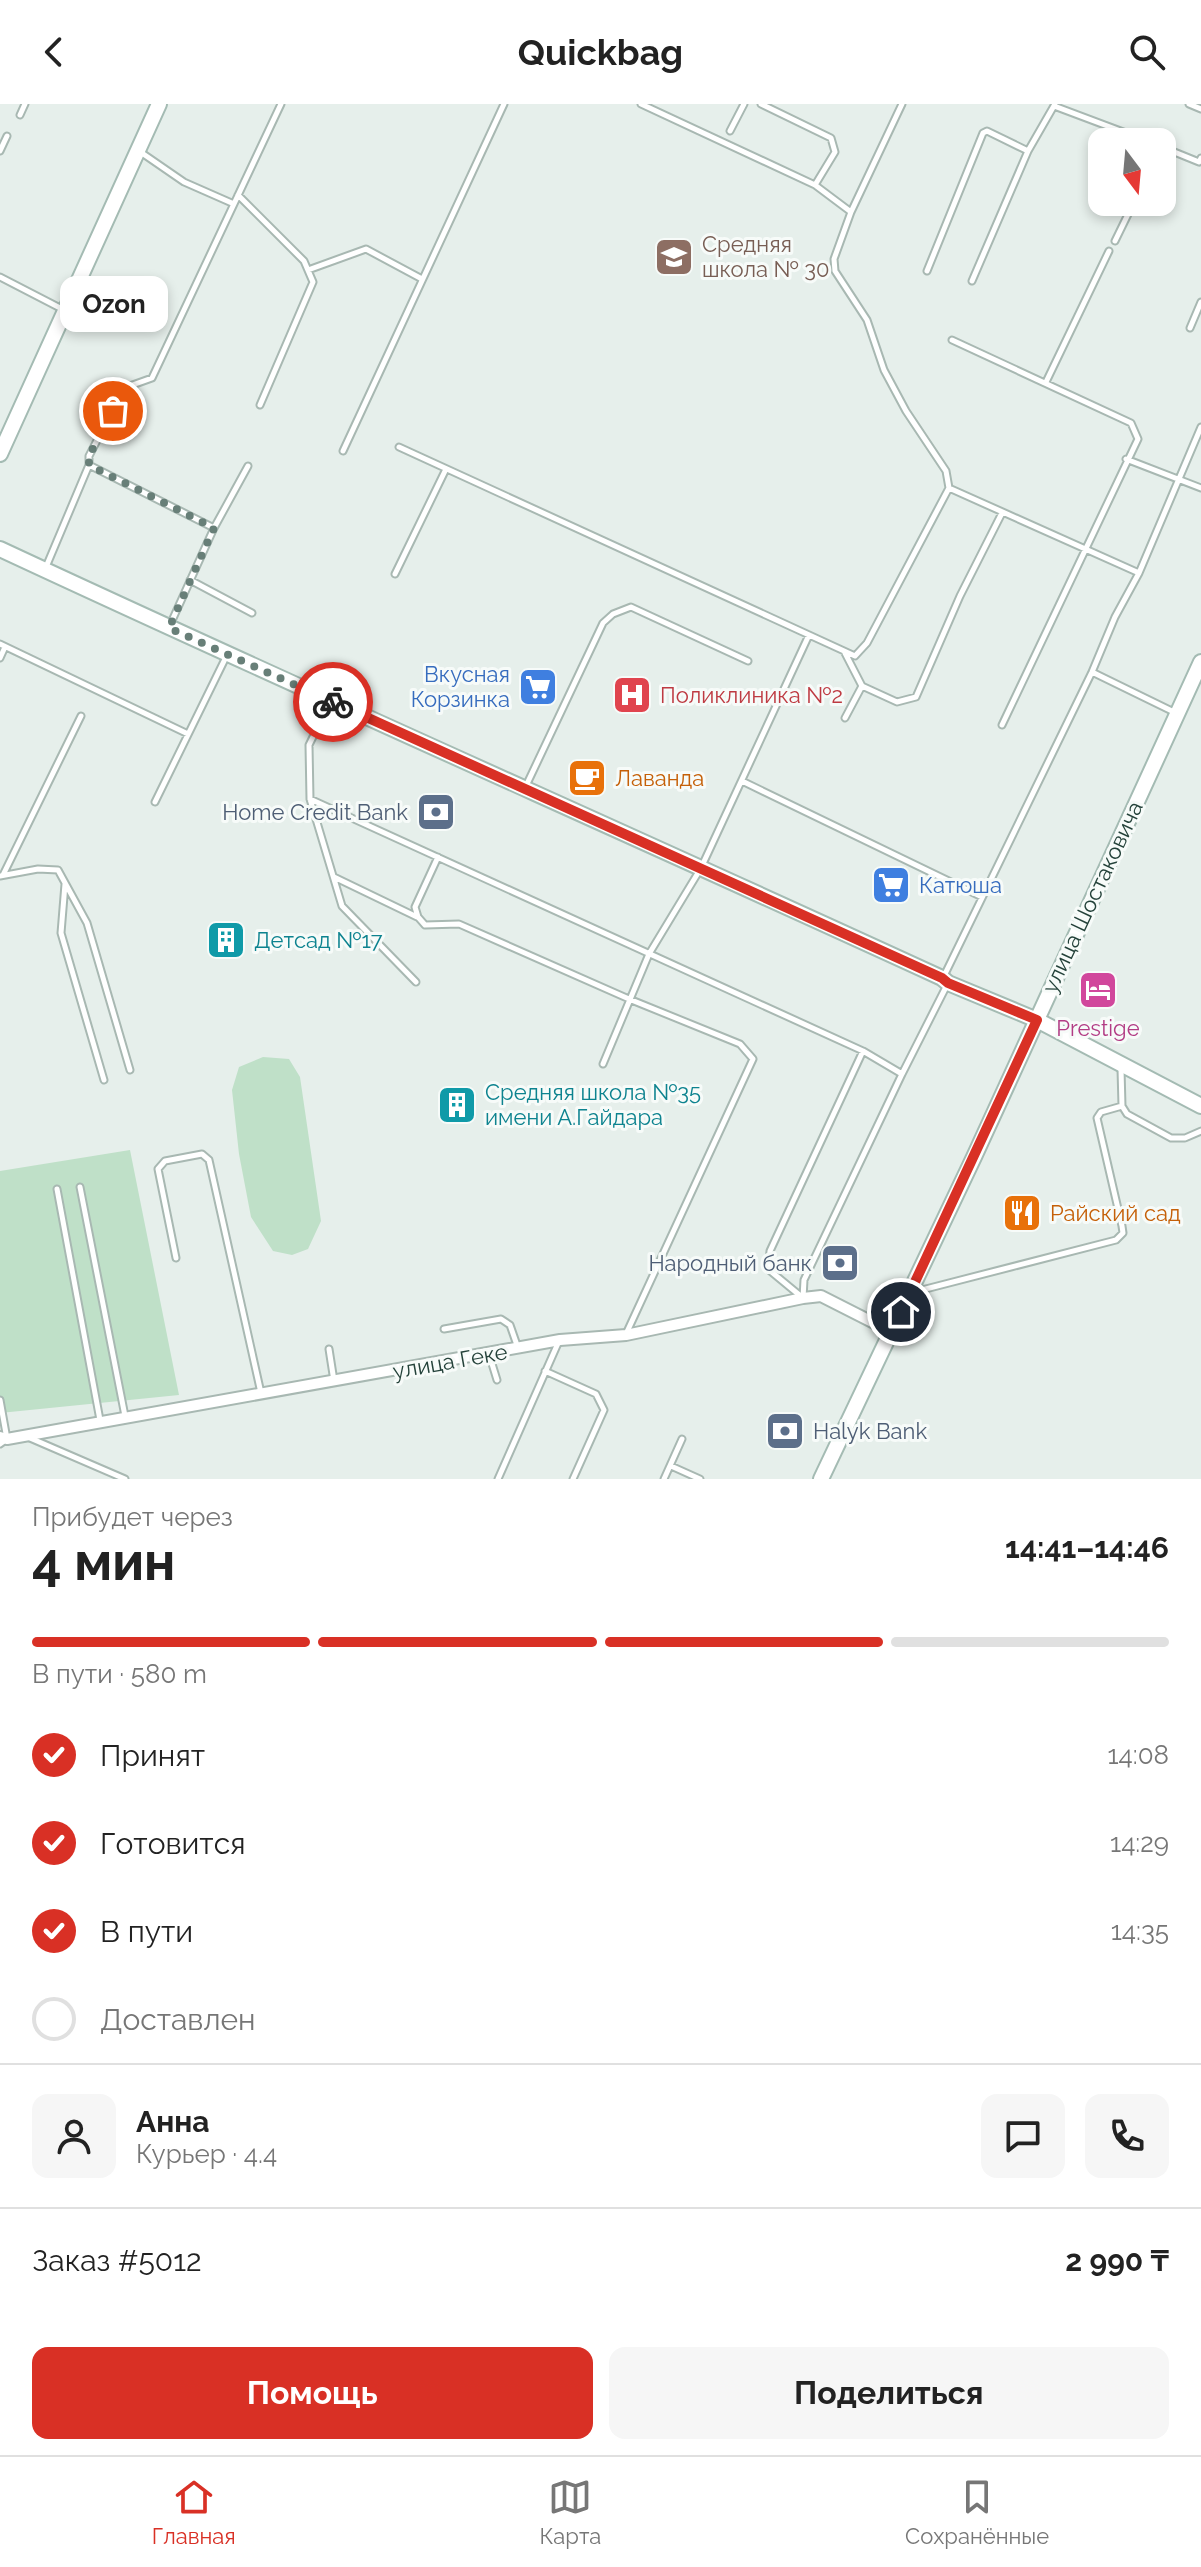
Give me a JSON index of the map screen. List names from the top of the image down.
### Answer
{
  "streets": {
    "street": ["улица Шостаковича", "улица Геке"]
  },
  "crossings": [
    ["улица Шостаковича", "улица Геке"]
  ],
  "places": {
    "school or university": ["Средняя школа № 30"],
    "other": ["Ozon"],
    "supermarket": ["Вкусная Корзинка", "Катюша"],
    "hospital": ["Поликлиника №2"],
    "cafe": ["Лаванда"],
    "bank": ["Home Credit Bank", "Народный банк", "Halyk Bank"],
    "building": ["Детсад №17", "Средняя школа №35 имени А.Гайдара"],
    "hotel": ["Prestige"],
    "restaurant": ["Райский сад"]
  },
  "north": "bottom",
  "page": {
    "header": "Quickbag",
    "bubble": "Ozon",
    "heading": ["4 мин", "Прибудет через", "14:41–14:46"],
    "panel": [
      "Анна",
      "Курьер · 4.4",
      "Заказ #5012",
      "2 990 ₸"
    ],
    "bar": "В пути · 580 m",
    "list": [
      ["Принят", "14:08"],
      ["Готовится", "14:29"],
      ["В пути", "14:35"],
      "Доставлен"
    ],
    "buttons": ["Помощь", "Поделиться"],
    "tabs": ["Главная", "Карта", "Сохранённые"]
  }
}
